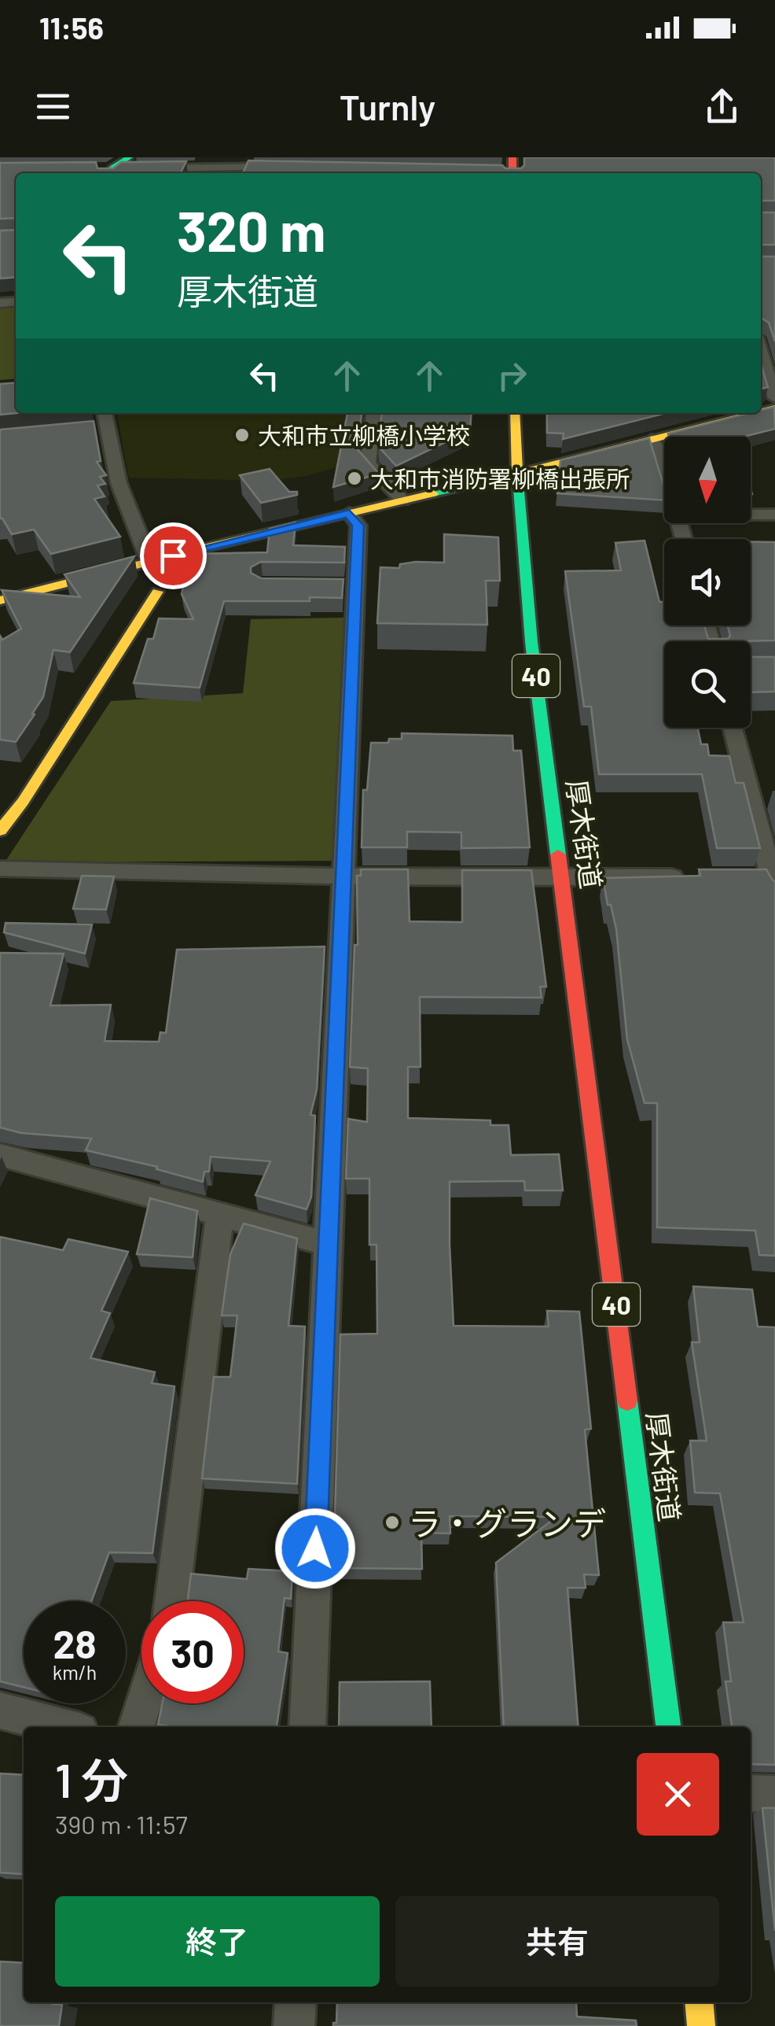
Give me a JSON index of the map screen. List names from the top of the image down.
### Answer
{
  "streets": {
    "main road": ["40", "厚木街道"]
  },
  "places": ["大和市立柳橋小学校", "大和市消防署柳橋出張所", "ラ・グランデ"],
  "north": "bottom",
  "page": {
    "status": "11:56",
    "header": "Turnly",
    "turn": ["320 m", "厚木街道"],
    "speed": "28 km/h",
    "limit": "30",
    "heading": ["1 分", "390 m · 11:57"],
    "buttons": ["終了", "共有"]
  }
}
